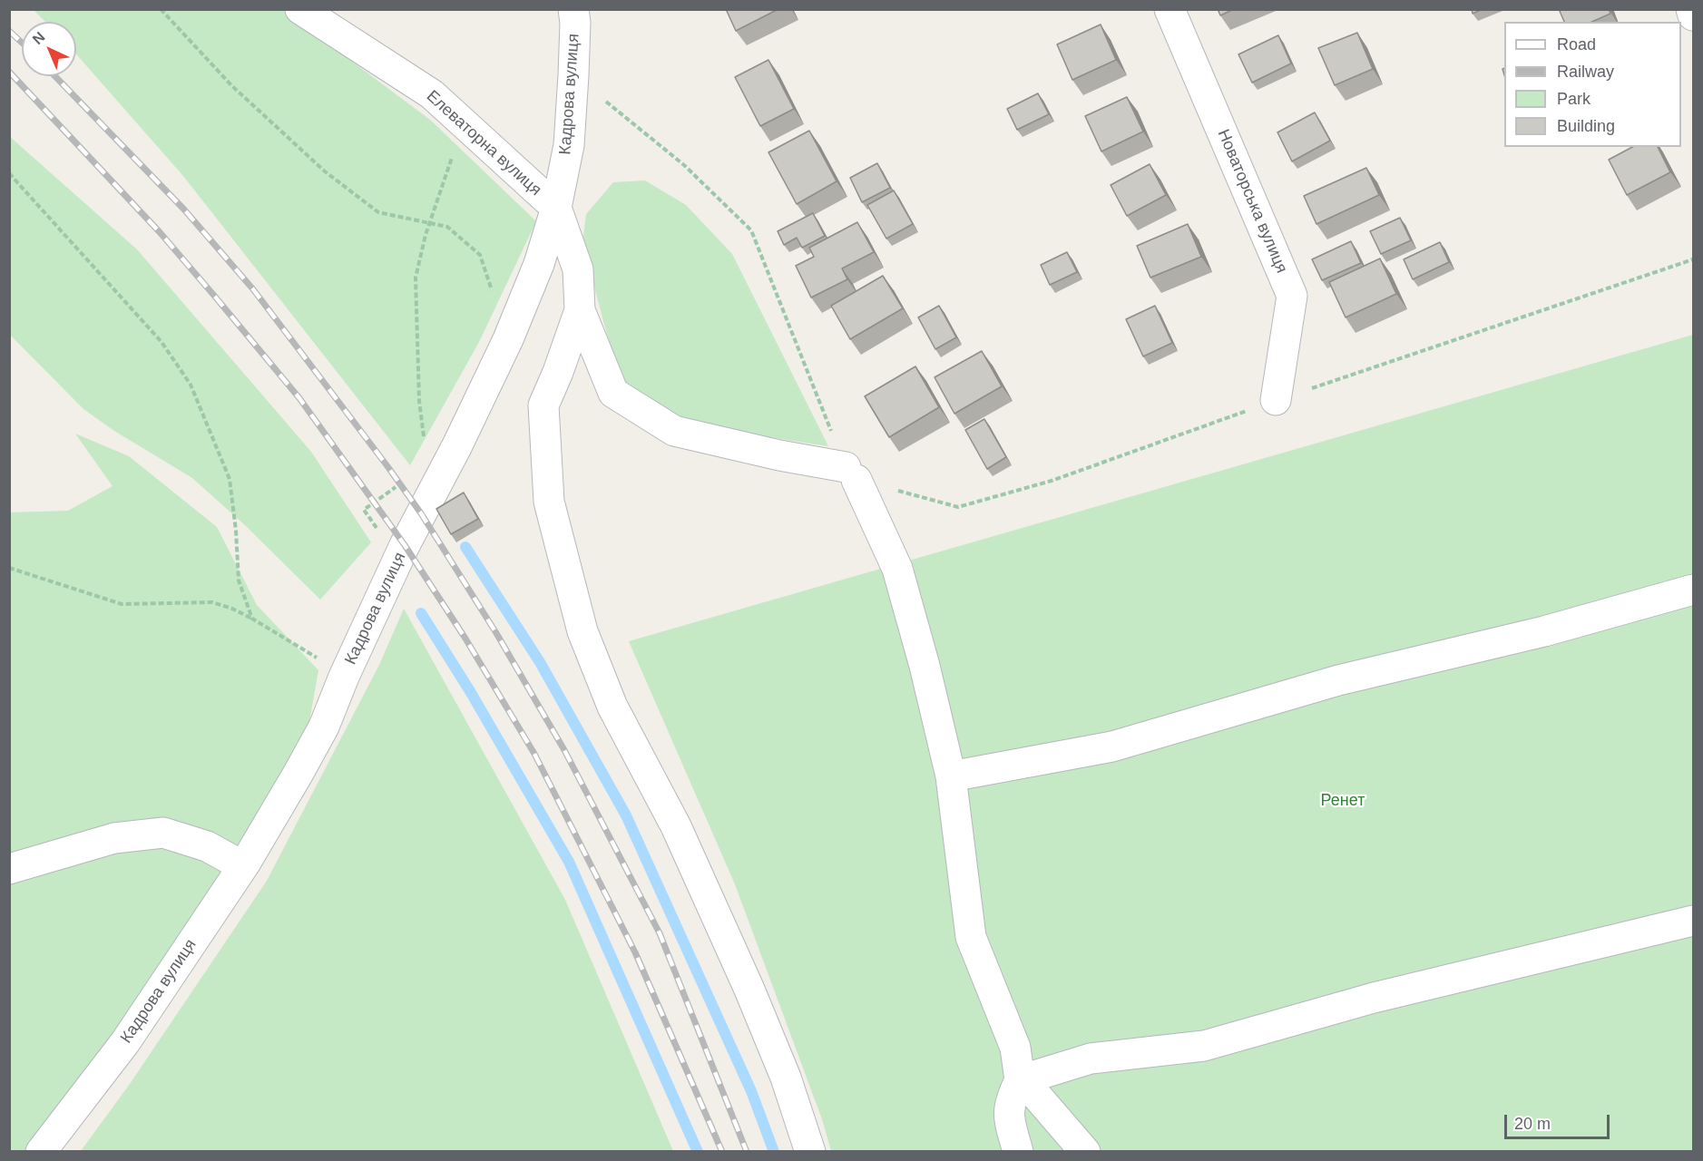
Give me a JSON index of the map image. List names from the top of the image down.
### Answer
{
  "streets": {
    "street": ["Кадрова вулиця", "Елеваторна вулиця", "Новаторська вулиця"]
  },
  "crossings": [
    ["Кадрова вулиця", "Елеваторна вулиця"]
  ],
  "parks": ["Ренет"],
  "legend": [
    "Road",
    "Railway",
    "Park",
    "Building"
  ],
  "scale_bar": "20 m",
  "north": "top left"
}
